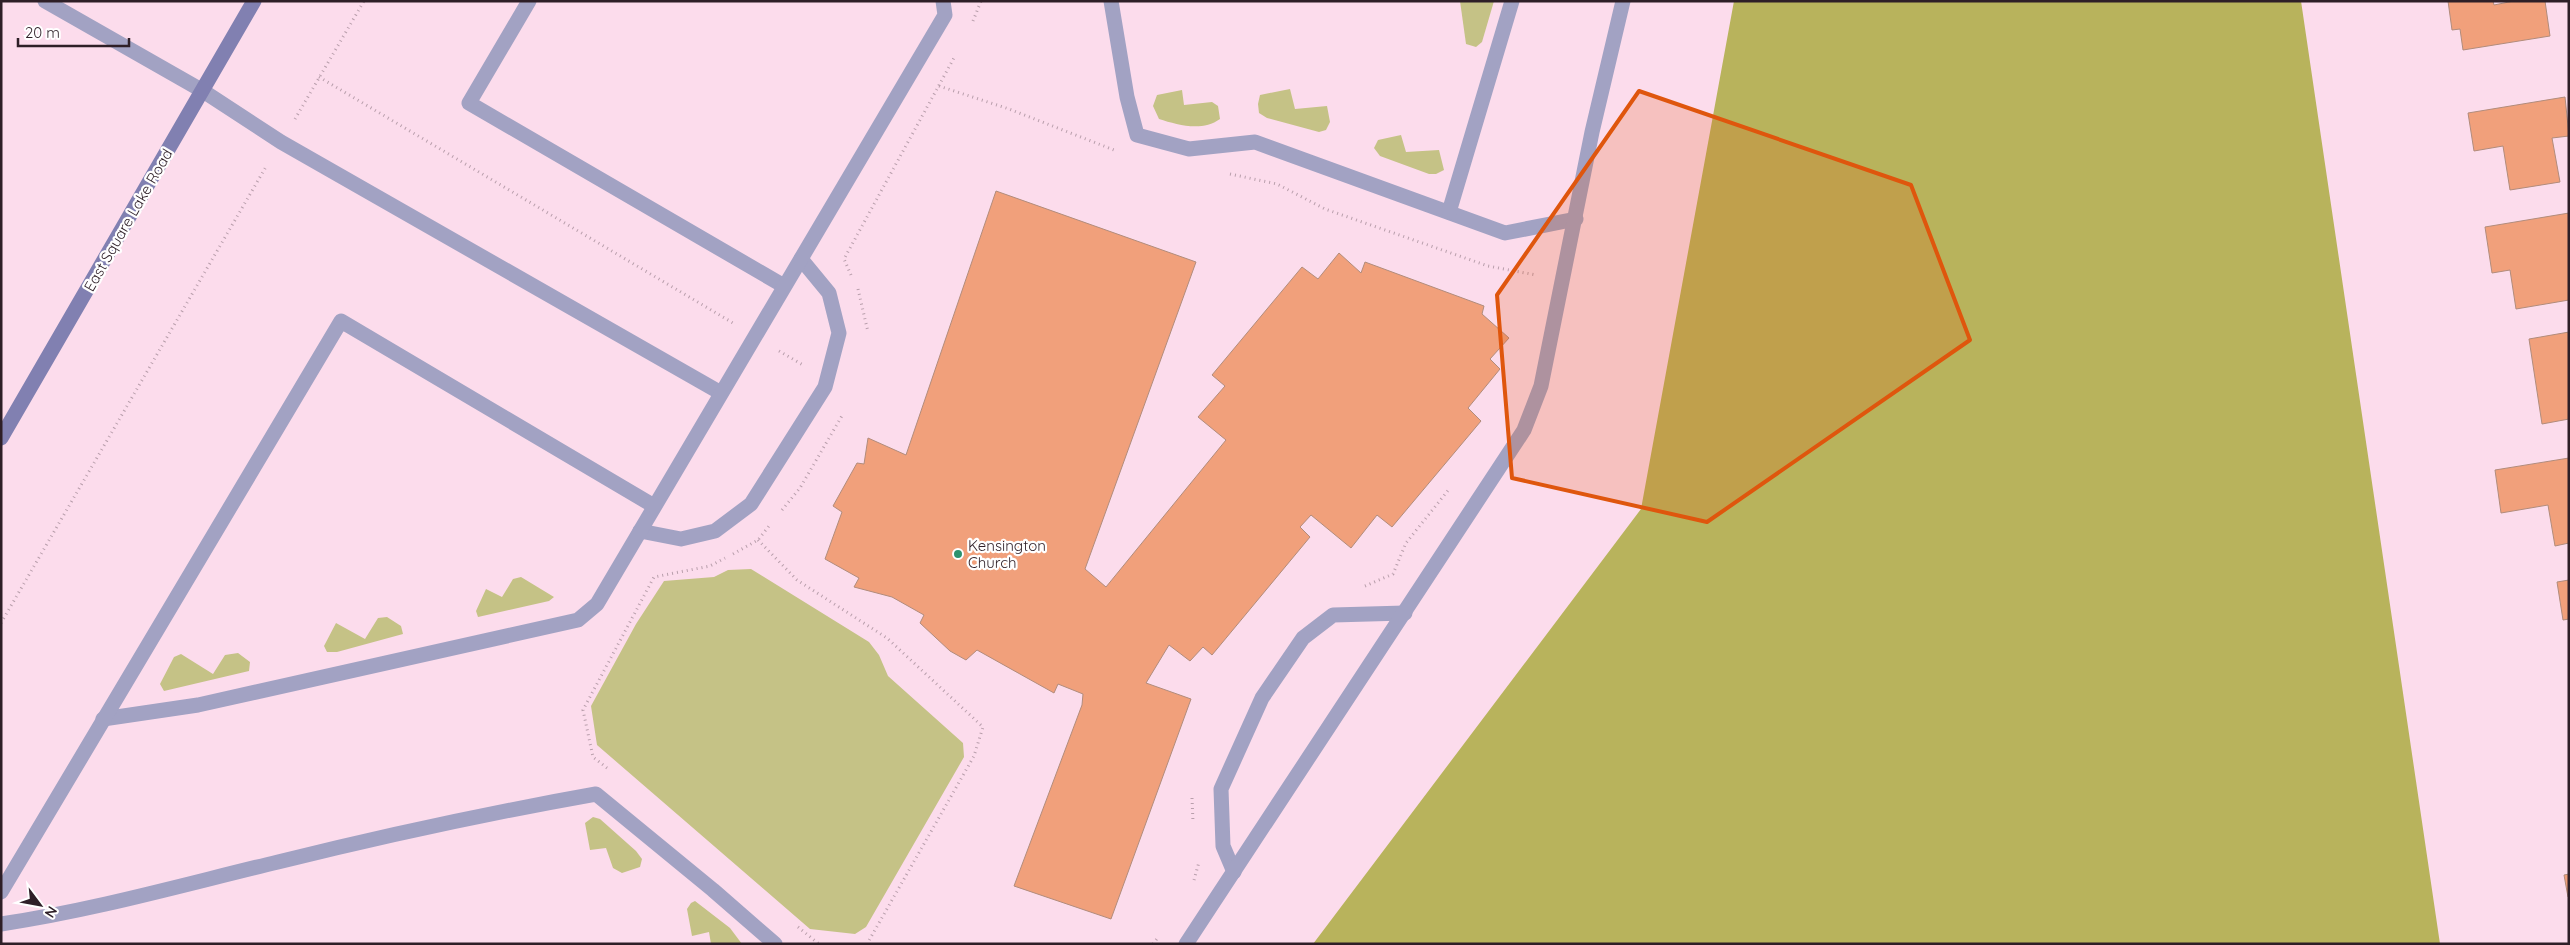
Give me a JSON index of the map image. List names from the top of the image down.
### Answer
{
  "streets": {
    "main road": ["East Square Lake Road"]
  },
  "places": ["Kensington Church"],
  "scale_bar": "20 m",
  "north": "bottom right"
}
